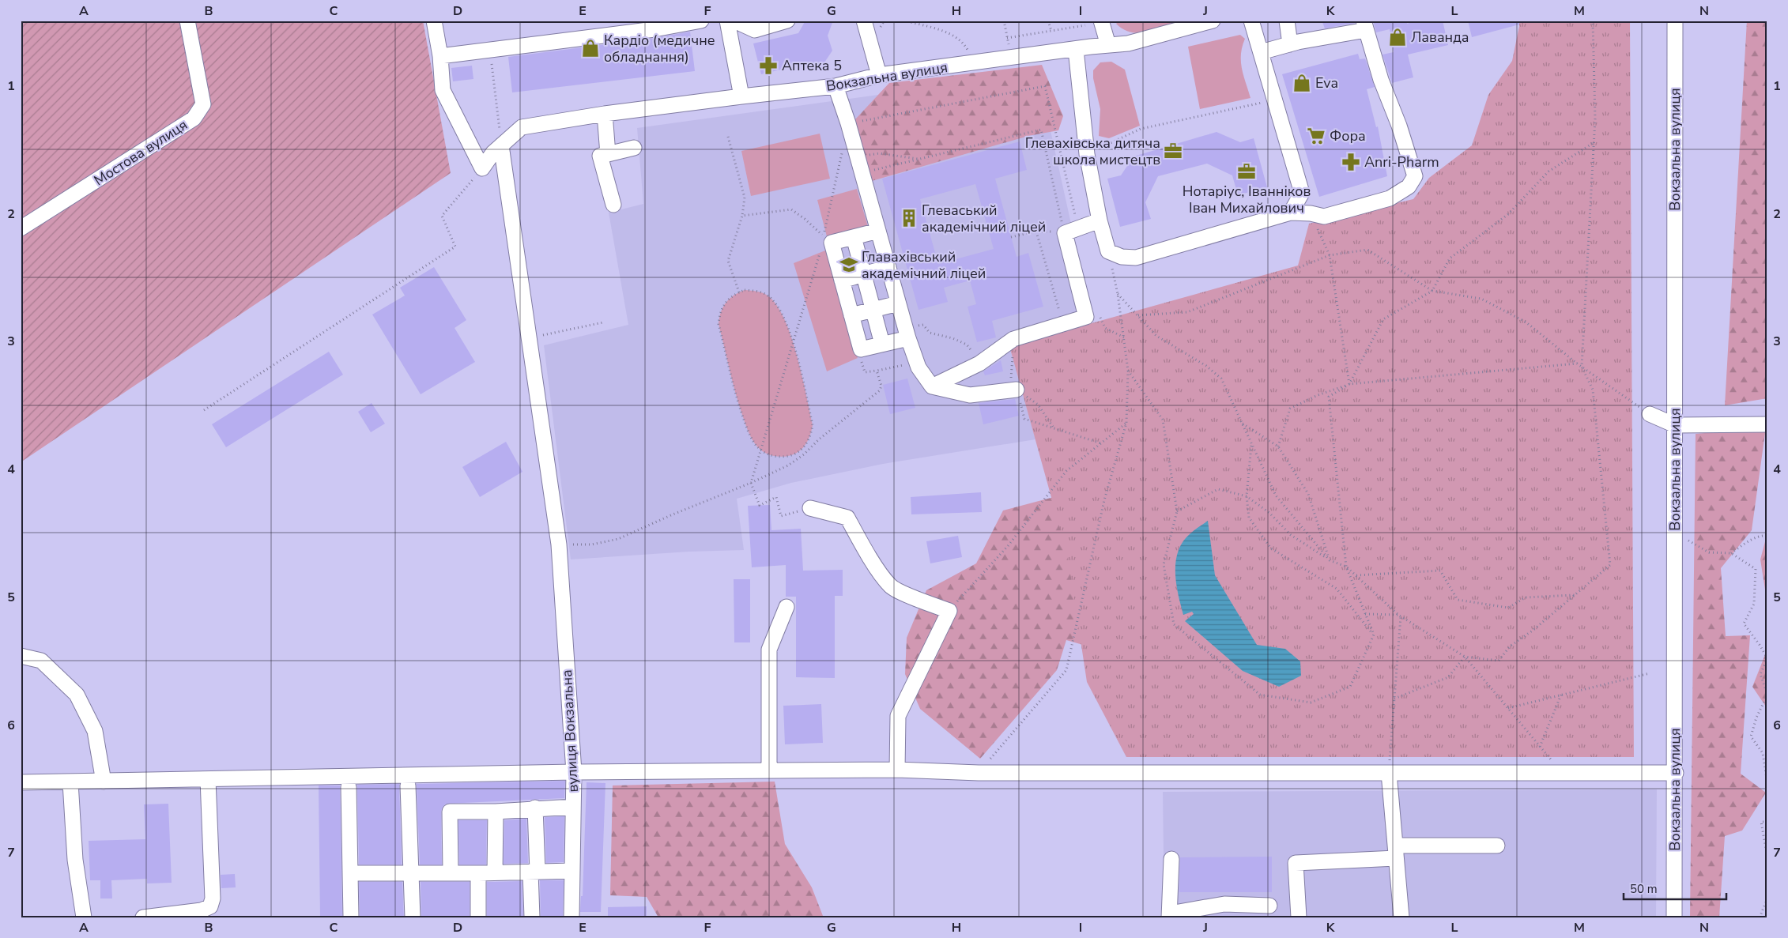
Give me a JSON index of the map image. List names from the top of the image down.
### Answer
{
  "streets": {
    "street": ["Вокзальна вулиця", "Мостова вулиця", "вулиця Вокзальна"]
  },
  "crossings": [
    ["Вокзальна вулиця", "вулиця Вокзальна"]
  ],
  "places": {
    "shop": ["Лаванда", "Кардіо (медичне обладнання)", "Eva"],
    "pharmacy": ["Аптека 5", "Anri-Pharm"],
    "supermarket": ["Фора"],
    "office": ["Глевахівська дитяча школа мистецтв", "Нотаріус, Іванніков Іван Михайлович"],
    "building": ["Глеваський академічний ліцей"],
    "school or university": ["Главахівський академічний ліцей"]
  },
  "scale_bar": "50 m",
  "grid": {
    "columns": [
      "A",
      "B",
      "C",
      "D",
      "E",
      "F",
      "G",
      "H",
      "I",
      "J",
      "K",
      "L",
      "M",
      "N"
    ],
    "rows": [
      "1",
      "2",
      "3",
      "4",
      "5",
      "6",
      "7"
    ]
  }
}
